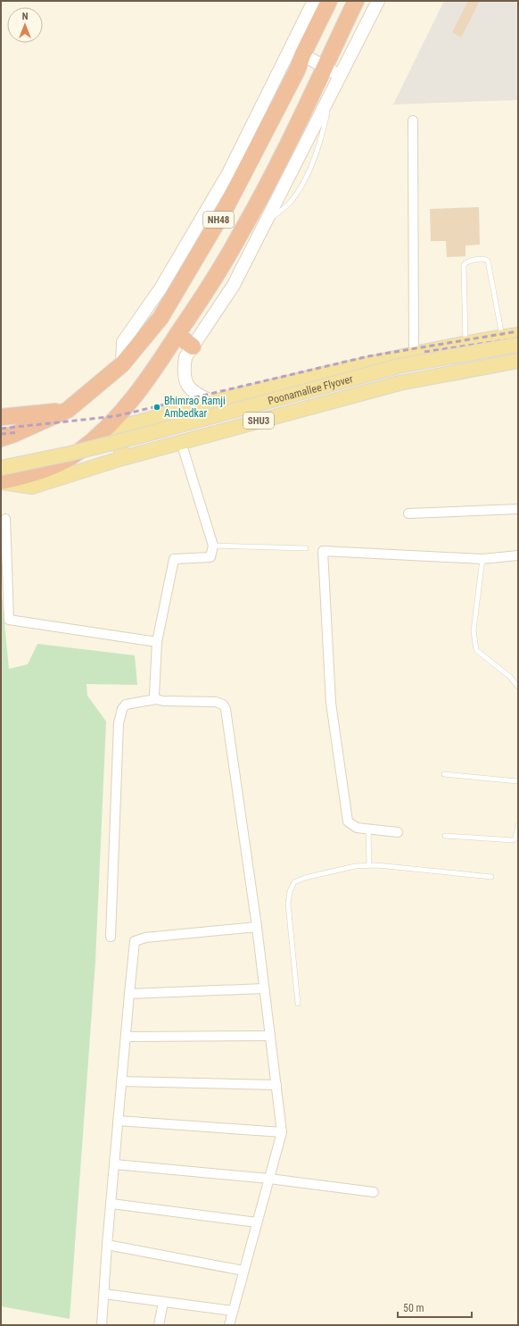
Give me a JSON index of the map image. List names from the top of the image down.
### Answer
{
  "streets": {
    "highway": ["NH48"],
    "main road": ["Poonamallee Flyover", "SHU3"]
  },
  "crossings": [
    ["NH48", "SHU3"]
  ],
  "places": ["Bhimrao Ramji Ambedkar"],
  "scale_bar": "50 m",
  "north": "top"
}
